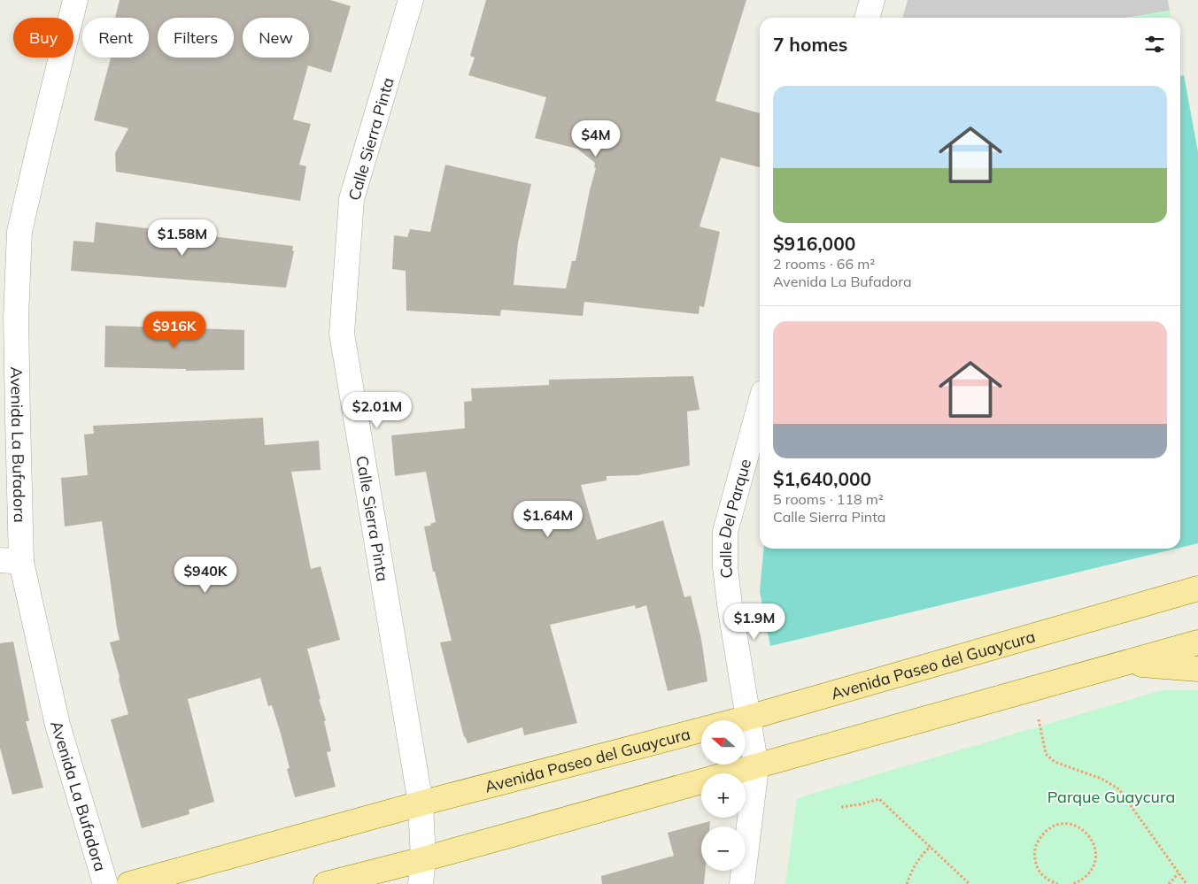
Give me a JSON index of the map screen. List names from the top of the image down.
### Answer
{
  "streets": {
    "main road": ["Avenida Paseo del Guaycura"],
    "street": ["Calle Sierra Pinta", "Avenida La Bufadora", "Calle Del Parque"]
  },
  "crossings": [
    ["Calle Sierra Pinta", "Avenida Paseo del Guaycura"],
    ["Calle Del Parque", "Avenida Paseo del Guaycura"]
  ],
  "parks": ["Parque Guaycura"],
  "north": "left",
  "page": {
    "chip": [
      "Buy",
      "Rent",
      "Filters",
      "New"
    ],
    "heading": "7 homes",
    "list": [
      {
        "name": "$916,000",
        "note": "2 rooms · 66 m² · Avenida La Bufadora"
      },
      {
        "name": "$1,640,000",
        "note": "5 rooms · 118 m² · Calle Sierra Pinta"
      }
    ],
    "price": [
      "$4M",
      "$1.58M",
      "$916K",
      "$2.01M",
      "$1.64M",
      "$940K",
      "$1.9M"
    ],
    "map_buttons": ["+", "−"]
  }
}
